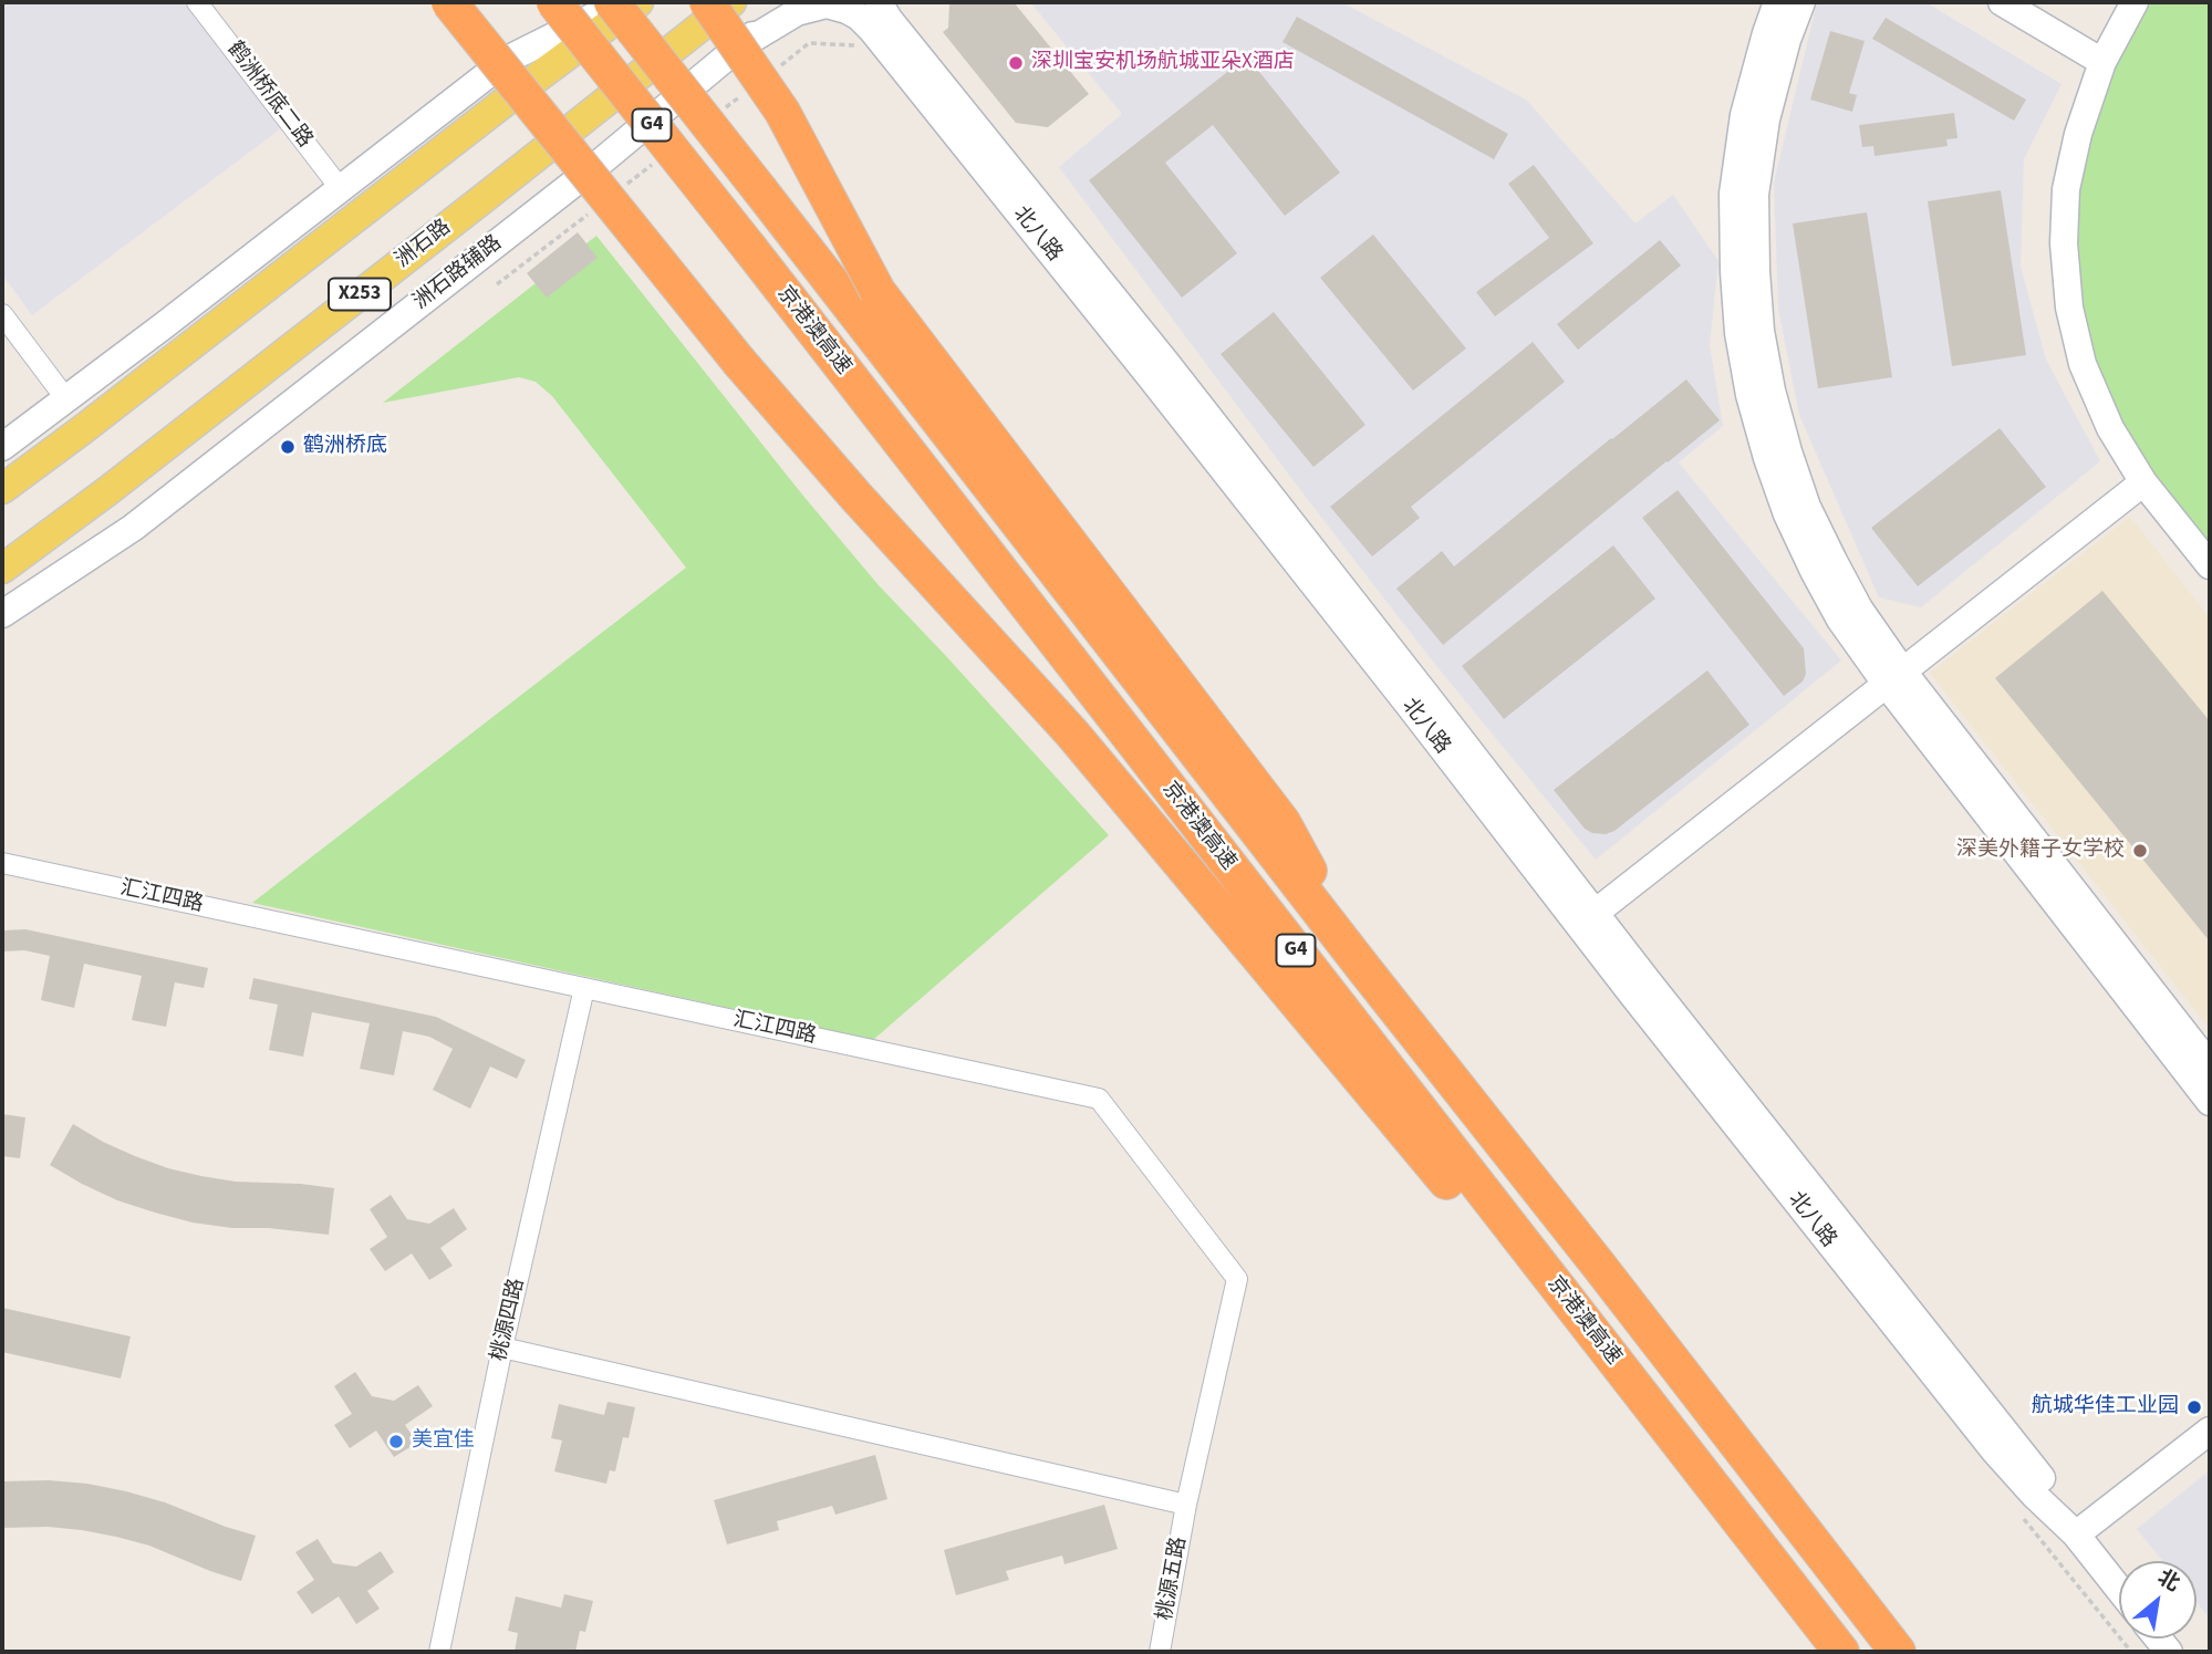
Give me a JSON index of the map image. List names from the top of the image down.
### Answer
{
  "streets": {
    "highway": ["G4", "京港澳高速"],
    "main road": ["洲石路", "X253"],
    "street": [
      "鹤洲桥底二路",
      "北八路",
      "洲石路辅路",
      "汇江四路",
      "桃源四路",
      "桃源五路"
    ]
  },
  "crossings": [
    ["北八路", "洲石路辅路"],
    ["汇江四路", "桃源四路"],
    ["汇江四路", "桃源五路"]
  ],
  "places": [
    "深圳宝安机场航城亚朵X酒店",
    "鹤洲桥底",
    "深美外籍子女学校",
    "航城华佳工业园",
    "美宜佳"
  ],
  "north": "top right"
}
